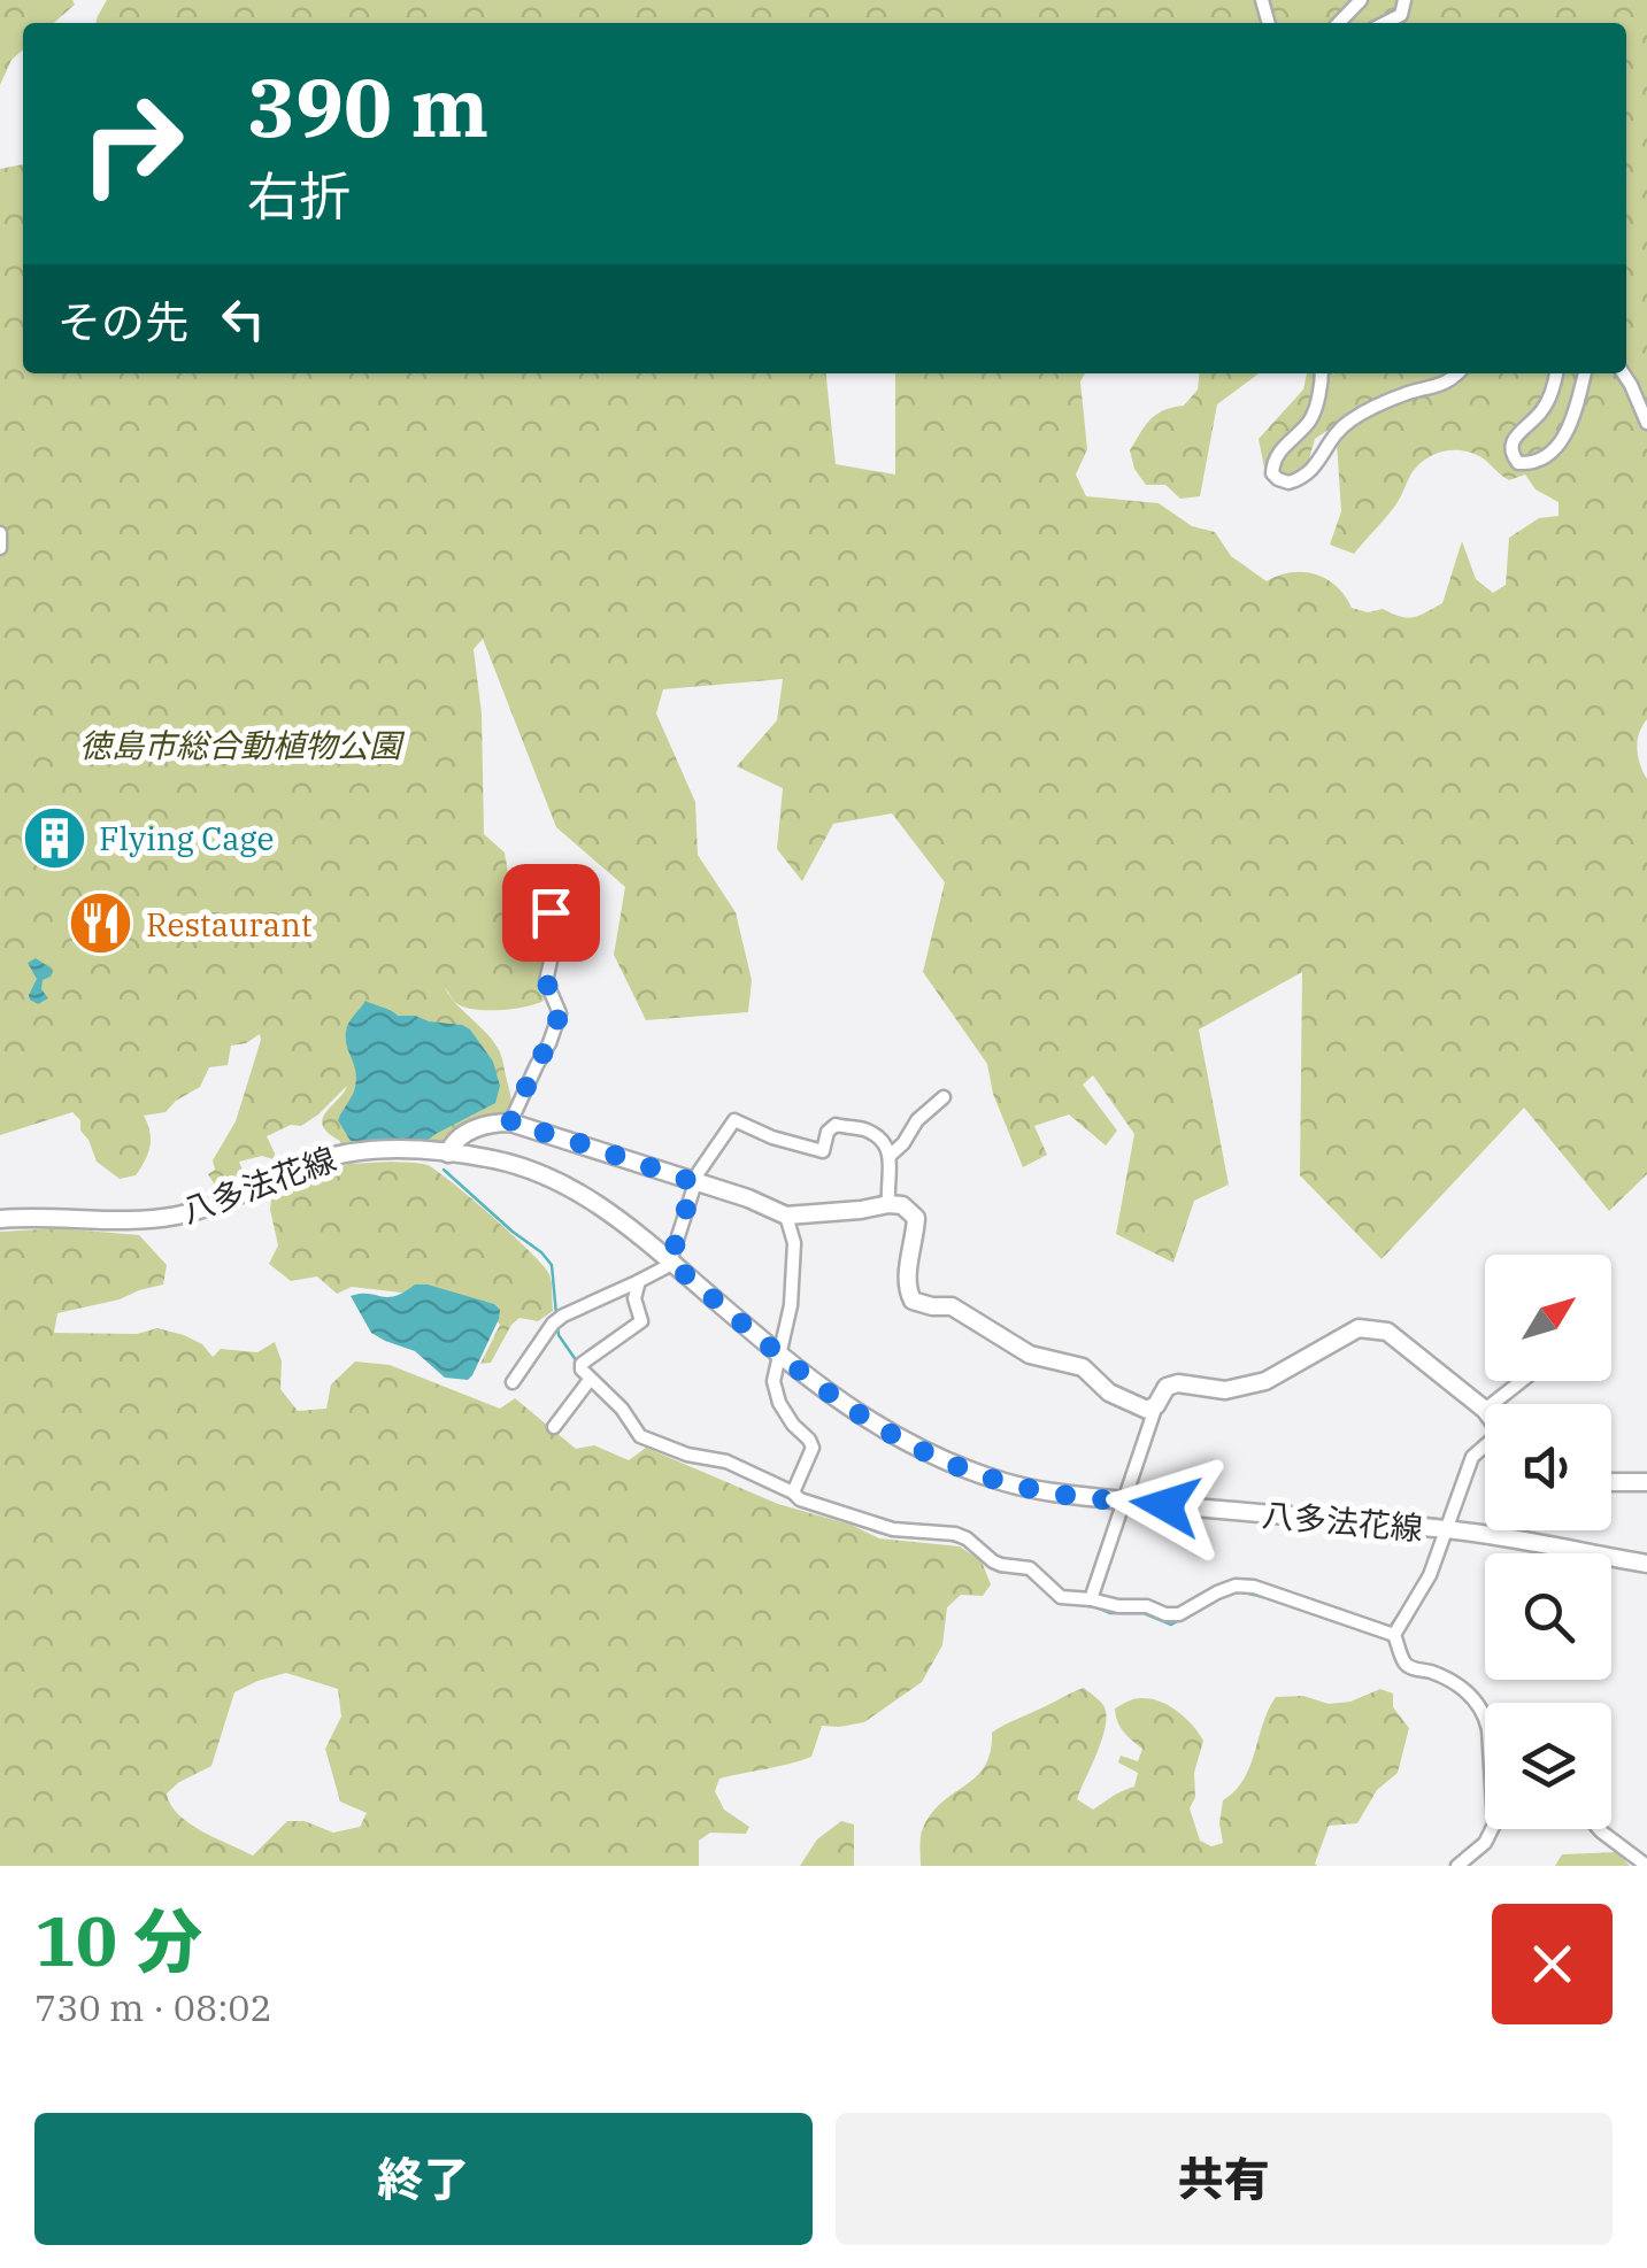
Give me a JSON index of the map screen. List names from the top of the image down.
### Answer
{
  "streets": {
    "main road": ["八多法花線"]
  },
  "parks": ["徳島市総合動植物公園"],
  "places": {
    "building": ["Flying Cage"],
    "restaurant": ["Restaurant"]
  },
  "north": "top right",
  "page": {
    "turn": ["390 m", "右折"],
    "then": "その先",
    "heading": ["10 分", "730 m · 08:02"],
    "buttons": ["終了", "共有"]
  }
}
